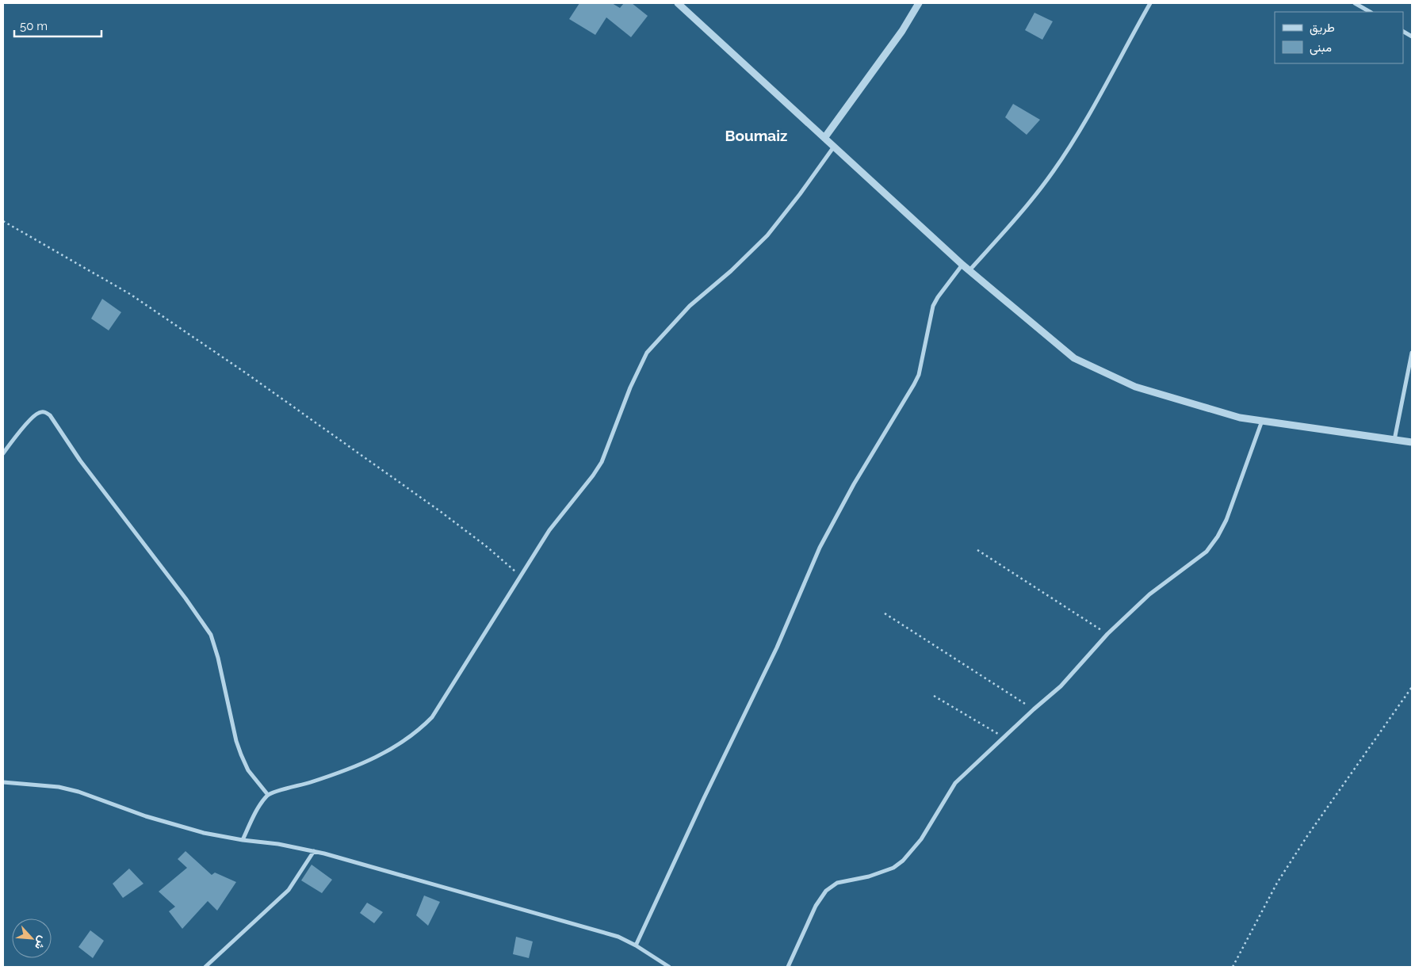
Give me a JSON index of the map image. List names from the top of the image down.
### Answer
{
  "districts": ["Boumaiz"],
  "legend": ["طريق", "مبنى"],
  "scale_bar": "50 m",
  "north": "bottom right"
}
